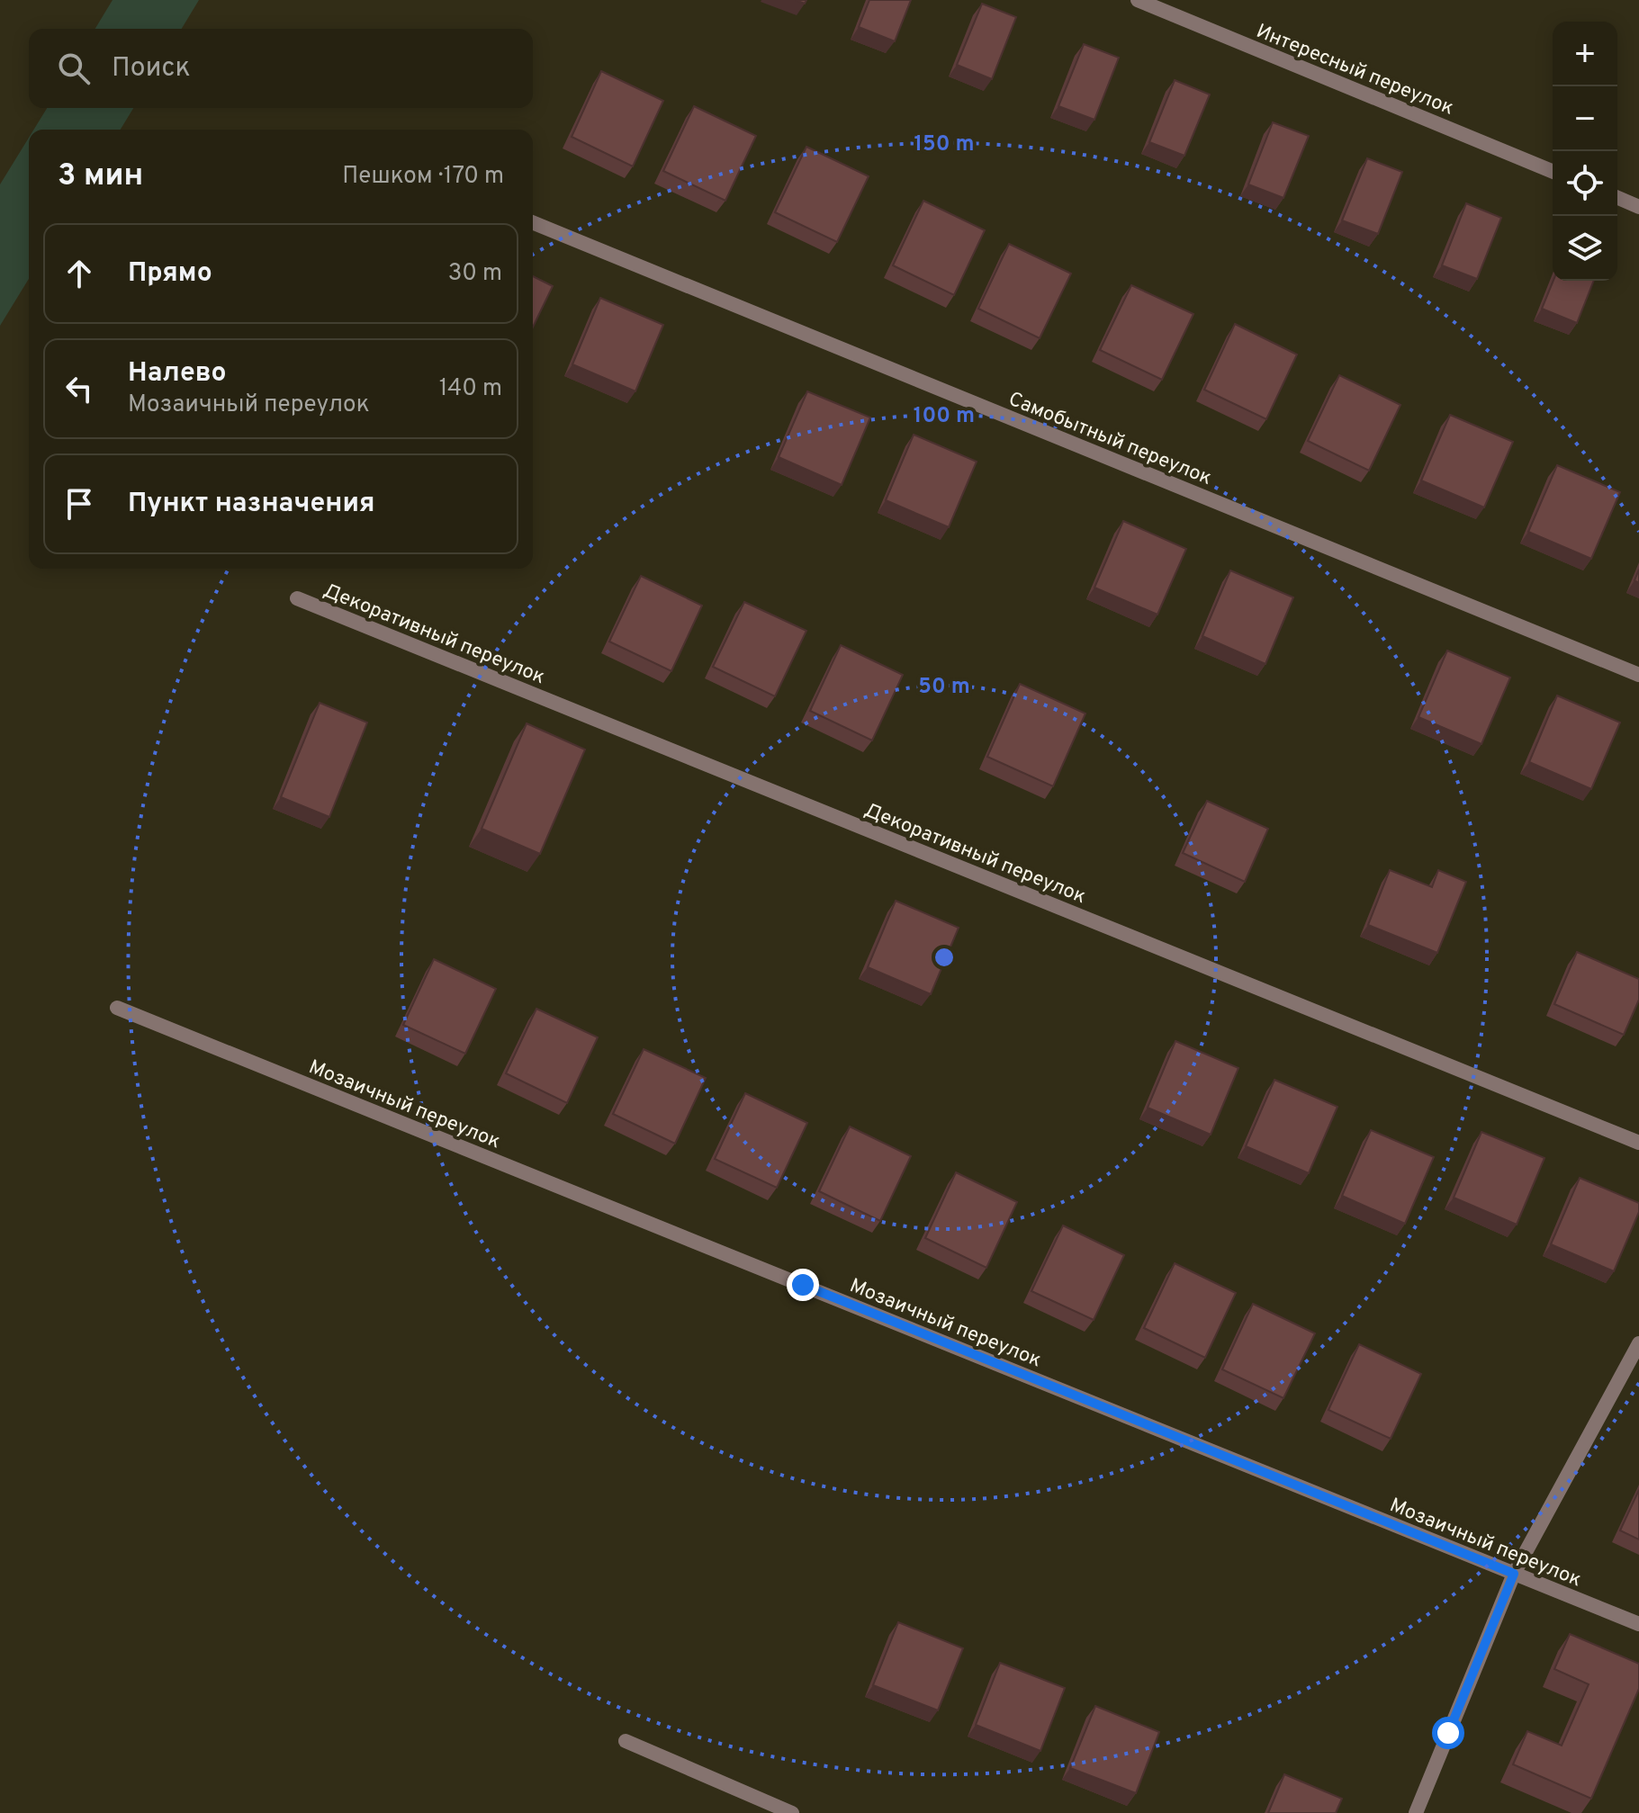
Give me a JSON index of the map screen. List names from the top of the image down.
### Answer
{
  "streets": {
    "street": [
      "Интересный переулок",
      "Самобытный переулок",
      "Декоративный переулок",
      "Мозаичный переулок"
    ]
  },
  "page": {
    "map_buttons": ["+", "−"],
    "search": "Поиск",
    "heading": ["3 мин", "Пешком · 170 m"],
    "list": [
      ["Прямо", "30 m"],
      ["Налево", "Мозаичный переулок", "140 m"],
      "Пункт назначения"
    ]
  },
  "rings": ["150 m", "100 m", "50 m"]
}
